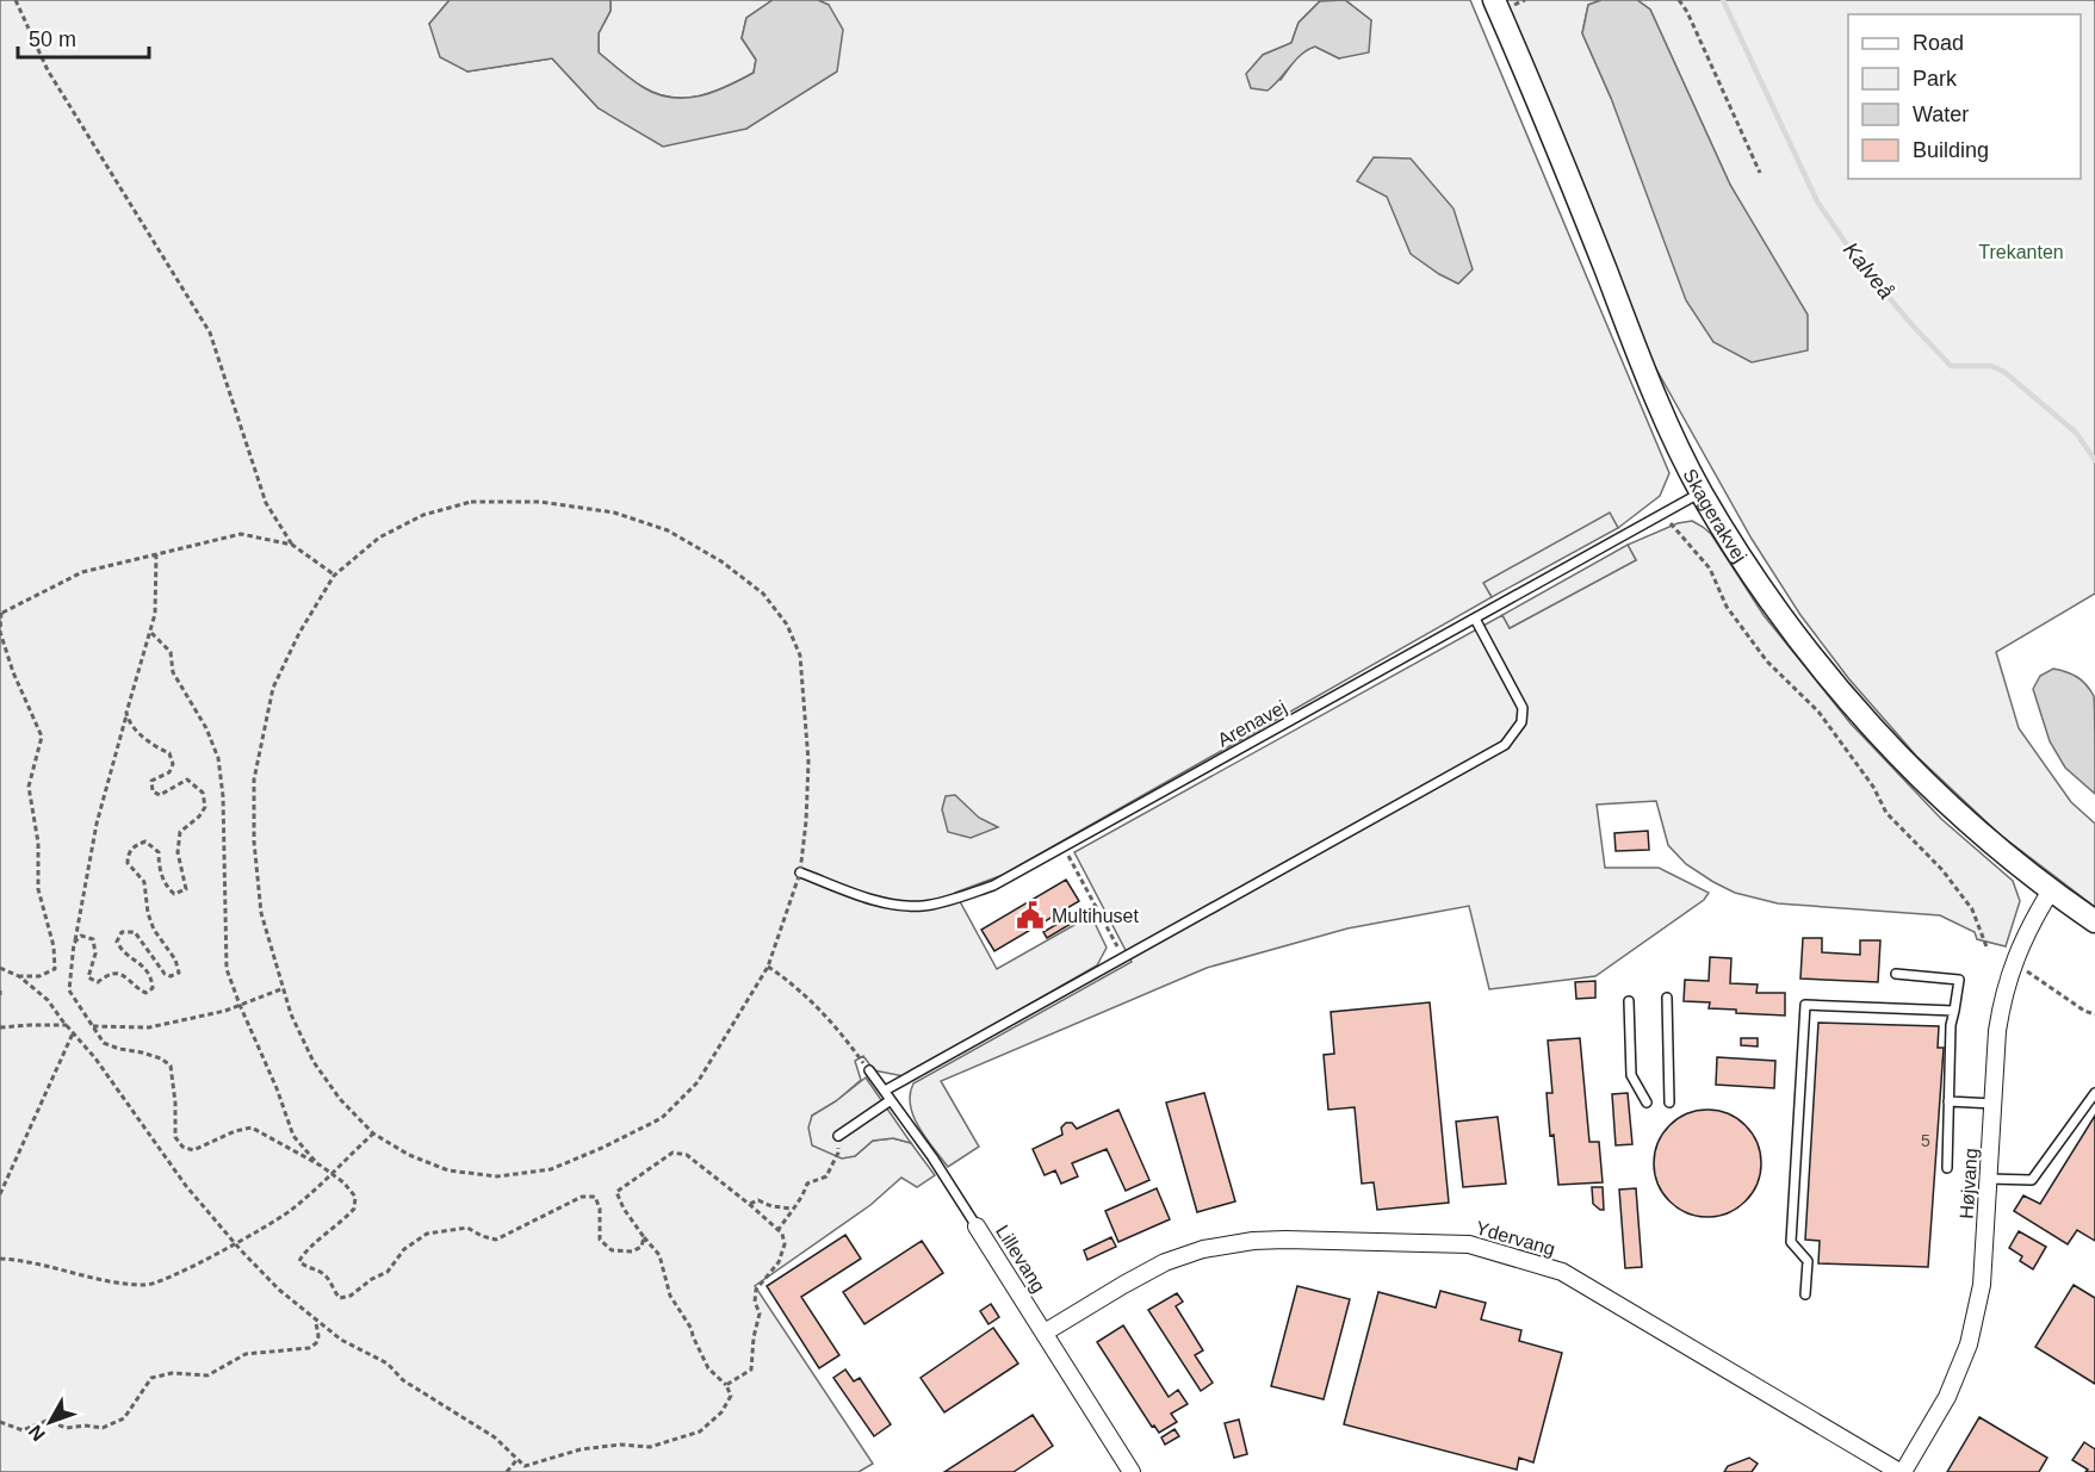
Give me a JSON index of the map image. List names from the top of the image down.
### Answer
{
  "streets": {
    "street": [
      "Skagerakvej",
      "Højvang",
      "Ydervang",
      "Lillevang"
    ],
    "lane": ["Arenavej"]
  },
  "crossings": [
    ["Skagerakvej", "Arenavej"],
    ["Skagerakvej", "Højvang"],
    ["Højvang", "Ydervang"],
    ["Ydervang", "Lillevang"]
  ],
  "water": ["Kalveå"],
  "parks": ["Trekanten"],
  "places": {
    "public building": ["Multihuset"]
  },
  "house_numbers": ["5"],
  "legend": [
    "Road",
    "Park",
    "Water",
    "Building"
  ],
  "scale_bar": "50 m",
  "north": "bottom left"
}
